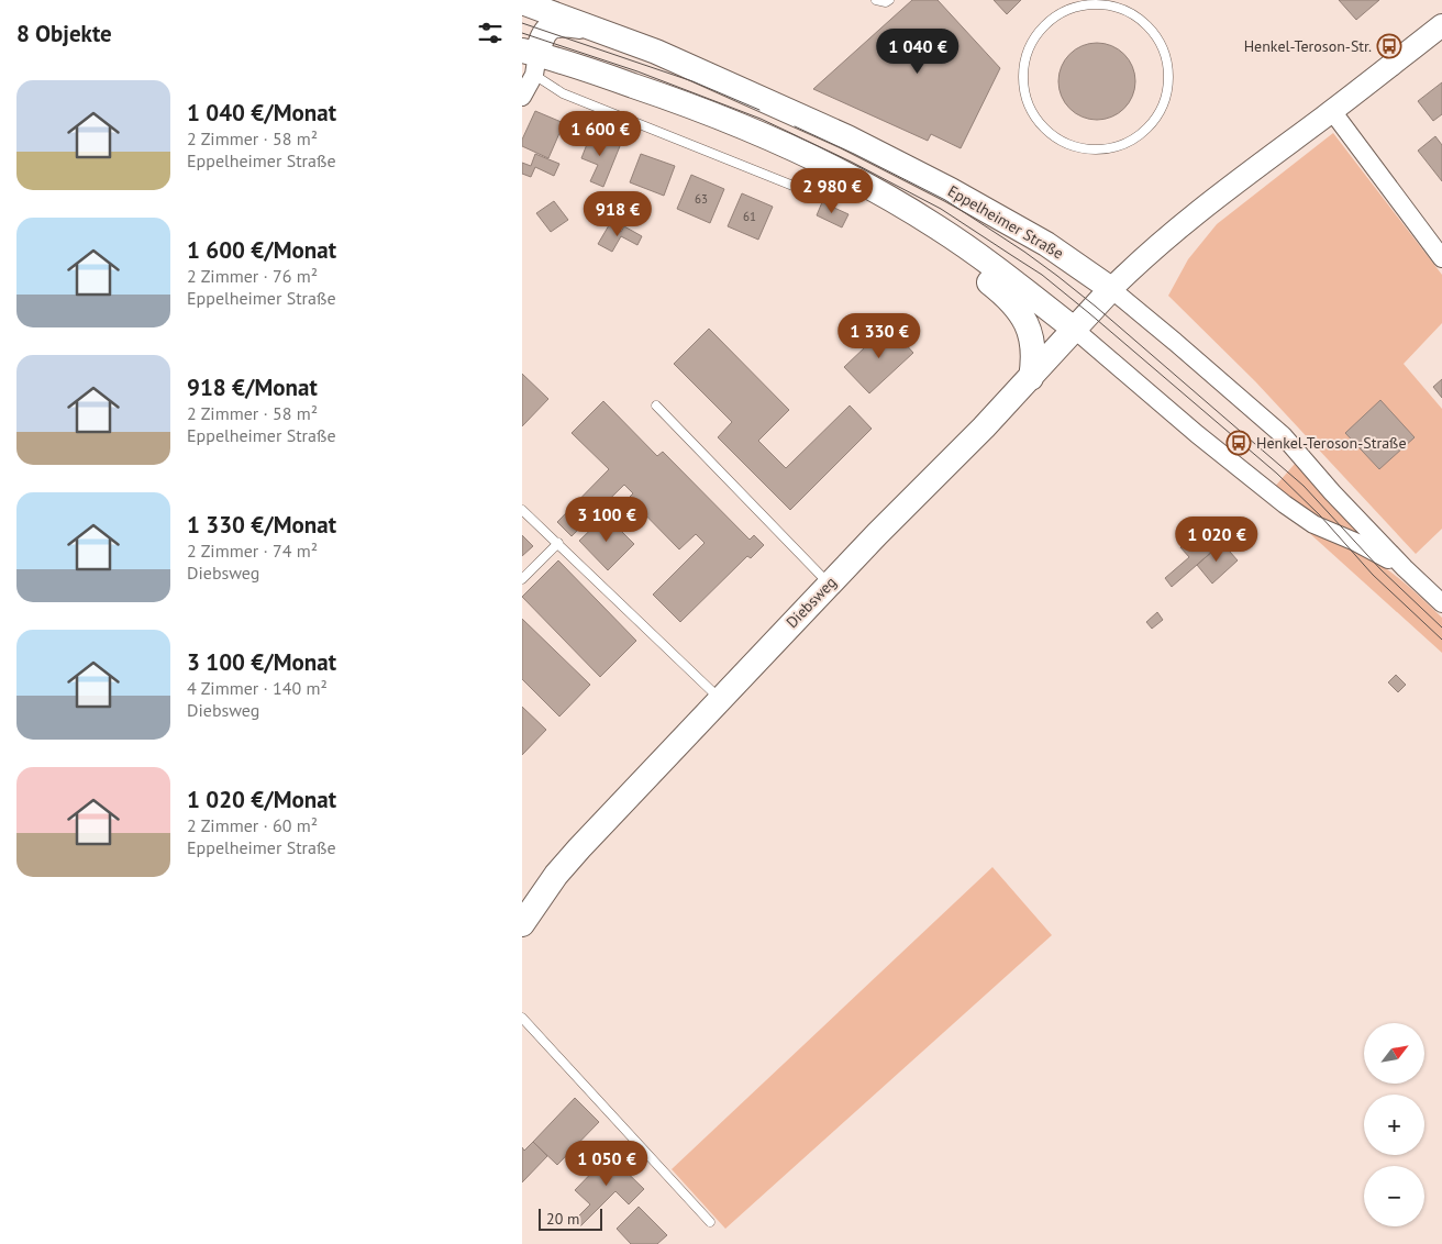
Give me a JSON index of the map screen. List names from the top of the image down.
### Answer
{
  "streets": {
    "main road": ["Eppelheimer Straße", "Diebsweg"]
  },
  "crossings": [
    ["Eppelheimer Straße", "Diebsweg"]
  ],
  "places": {
    "bus stop": ["Henkel-Teroson-Str.", "Henkel-Teroson-Straße"]
  },
  "house_numbers": ["63", "61"],
  "scale_bar": "20 m",
  "north": "top right",
  "page": {
    "heading": "8 Objekte",
    "price": [
      "1 040 €",
      "1 600 €",
      "2 980 €",
      "918 €",
      "1 330 €",
      "3 100 €",
      "1 020 €",
      "1 050 €"
    ],
    "list": [
      {
        "name": "1 040 €/Monat",
        "note": "2 Zimmer · 58 m² · Eppelheimer Straße"
      },
      {
        "name": "1 600 €/Monat",
        "note": "2 Zimmer · 76 m² · Eppelheimer Straße"
      },
      {
        "name": "918 €/Monat",
        "note": "2 Zimmer · 58 m² · Eppelheimer Straße"
      },
      {
        "name": "1 330 €/Monat",
        "note": "2 Zimmer · 74 m² · Diebsweg"
      },
      {
        "name": "3 100 €/Monat",
        "note": "4 Zimmer · 140 m² · Diebsweg"
      },
      {
        "name": "1 020 €/Monat",
        "note": "2 Zimmer · 60 m² · Eppelheimer Straße"
      }
    ],
    "map_buttons": ["+", "−"],
    "scale": "20 m"
  }
}
